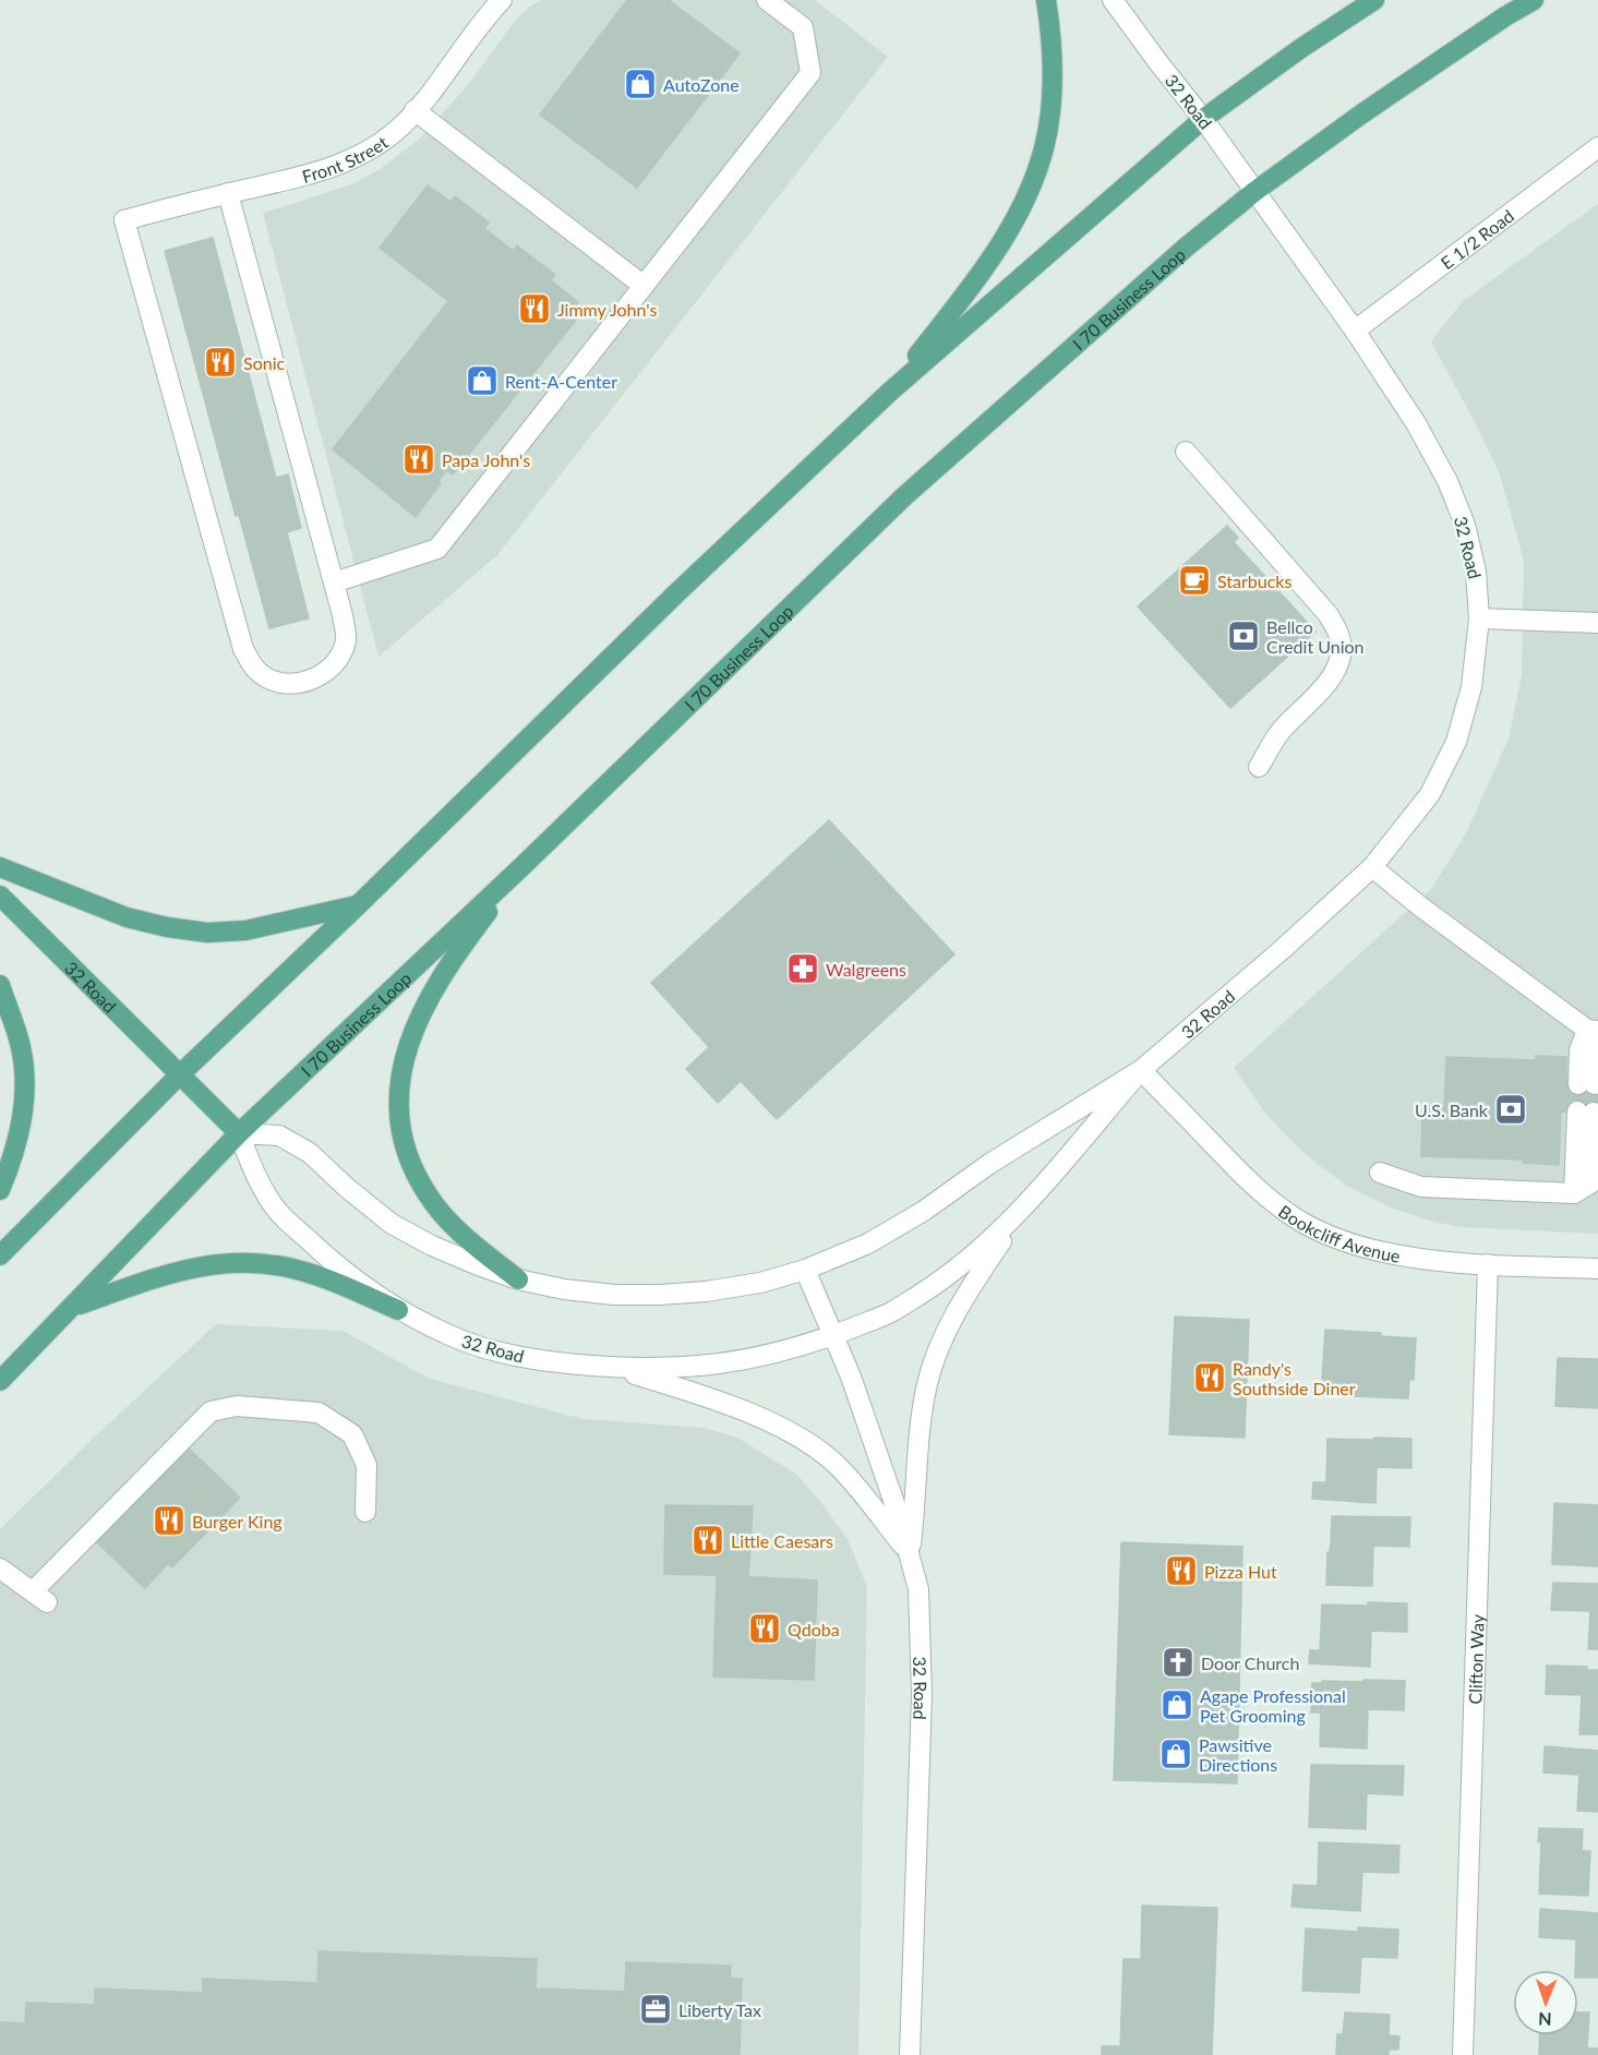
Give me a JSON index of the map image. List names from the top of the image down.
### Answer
{
  "streets": {
    "main road": ["32 Road", "I 70 Business Loop"],
    "street": [
      "Front Street",
      "E 1/2 Road",
      "Bookcliff Avenue",
      "Clifton Way"
    ]
  },
  "crossings": [
    ["32 Road", "E 1/2 Road"],
    ["32 Road", "I 70 Business Loop"],
    ["32 Road", "Bookcliff Avenue"],
    ["Bookcliff Avenue", "Clifton Way"]
  ],
  "places": {
    "shop": [
      "AutoZone",
      "Rent-A-Center",
      "Agape Professional Pet Grooming",
      "Pawsitive Directions"
    ],
    "restaurant": [
      "Jimmy John's",
      "Sonic",
      "Papa John's",
      "Randy's Southside Diner",
      "Burger King",
      "Little Caesars",
      "Pizza Hut",
      "Qdoba"
    ],
    "cafe": ["Starbucks"],
    "bank": ["Bellco Credit Union", "U.S. Bank"],
    "pharmacy": ["Walgreens"],
    "church": ["Door Church"],
    "office": ["Liberty Tax"]
  },
  "north": "bottom"
}
